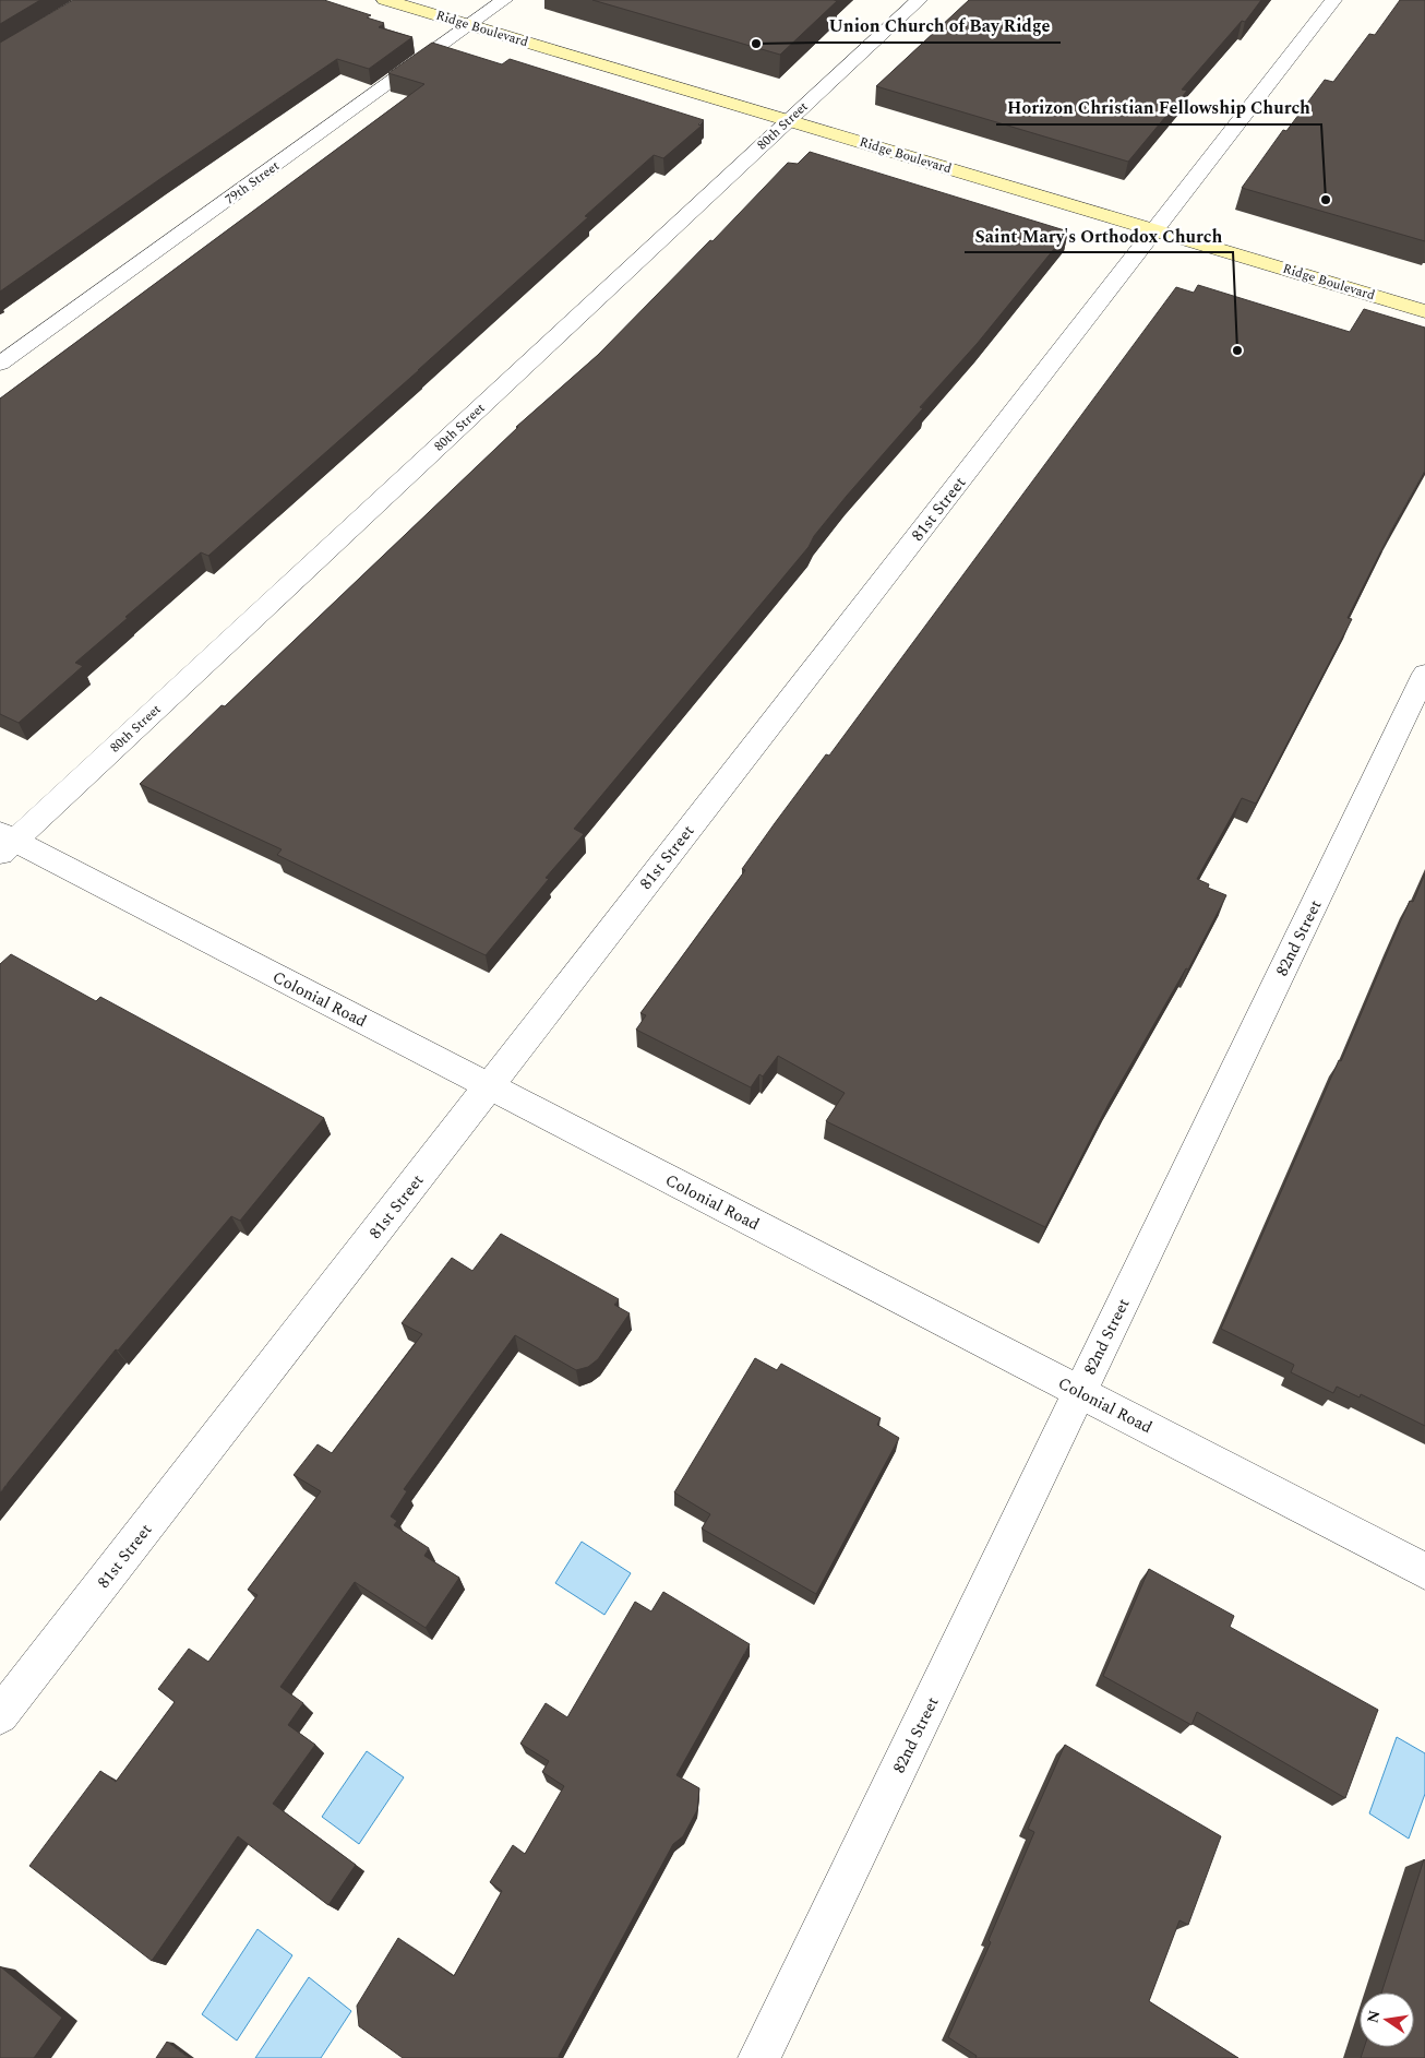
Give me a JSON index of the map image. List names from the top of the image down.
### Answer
{
  "streets": {
    "street": [
      "Ridge Boulevard",
      "80th Street",
      "79th Street",
      "81st Street",
      "82nd Street",
      "Colonial Road"
    ]
  },
  "crossings": [
    ["Ridge Boulevard", "80th Street"],
    ["Ridge Boulevard", "79th Street"],
    ["Ridge Boulevard", "81st Street"],
    ["80th Street", "Colonial Road"],
    ["81st Street", "Colonial Road"],
    ["82nd Street", "Colonial Road"]
  ],
  "places": ["Union Church of Bay Ridge", "Horizon Christian Fellowship Church", "Saint Mary's Orthodox Church"],
  "north": "left"
}
